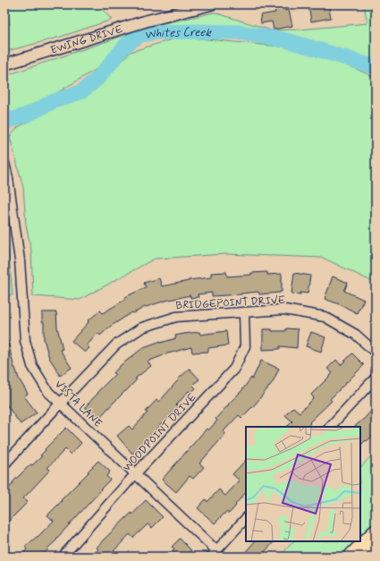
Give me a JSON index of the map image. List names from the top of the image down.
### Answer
{
  "streets": {
    "street": [
      "EWING DRIVE",
      "BRIDGEPOINT DRIVE",
      "VISTA LANE",
      "WOODPOINT DRIVE"
    ]
  },
  "crossings": [
    ["BRIDGEPOINT DRIVE", "VISTA LANE"],
    ["BRIDGEPOINT DRIVE", "WOODPOINT DRIVE"],
    ["VISTA LANE", "WOODPOINT DRIVE"]
  ],
  "water": ["Whites Creek"]
}
